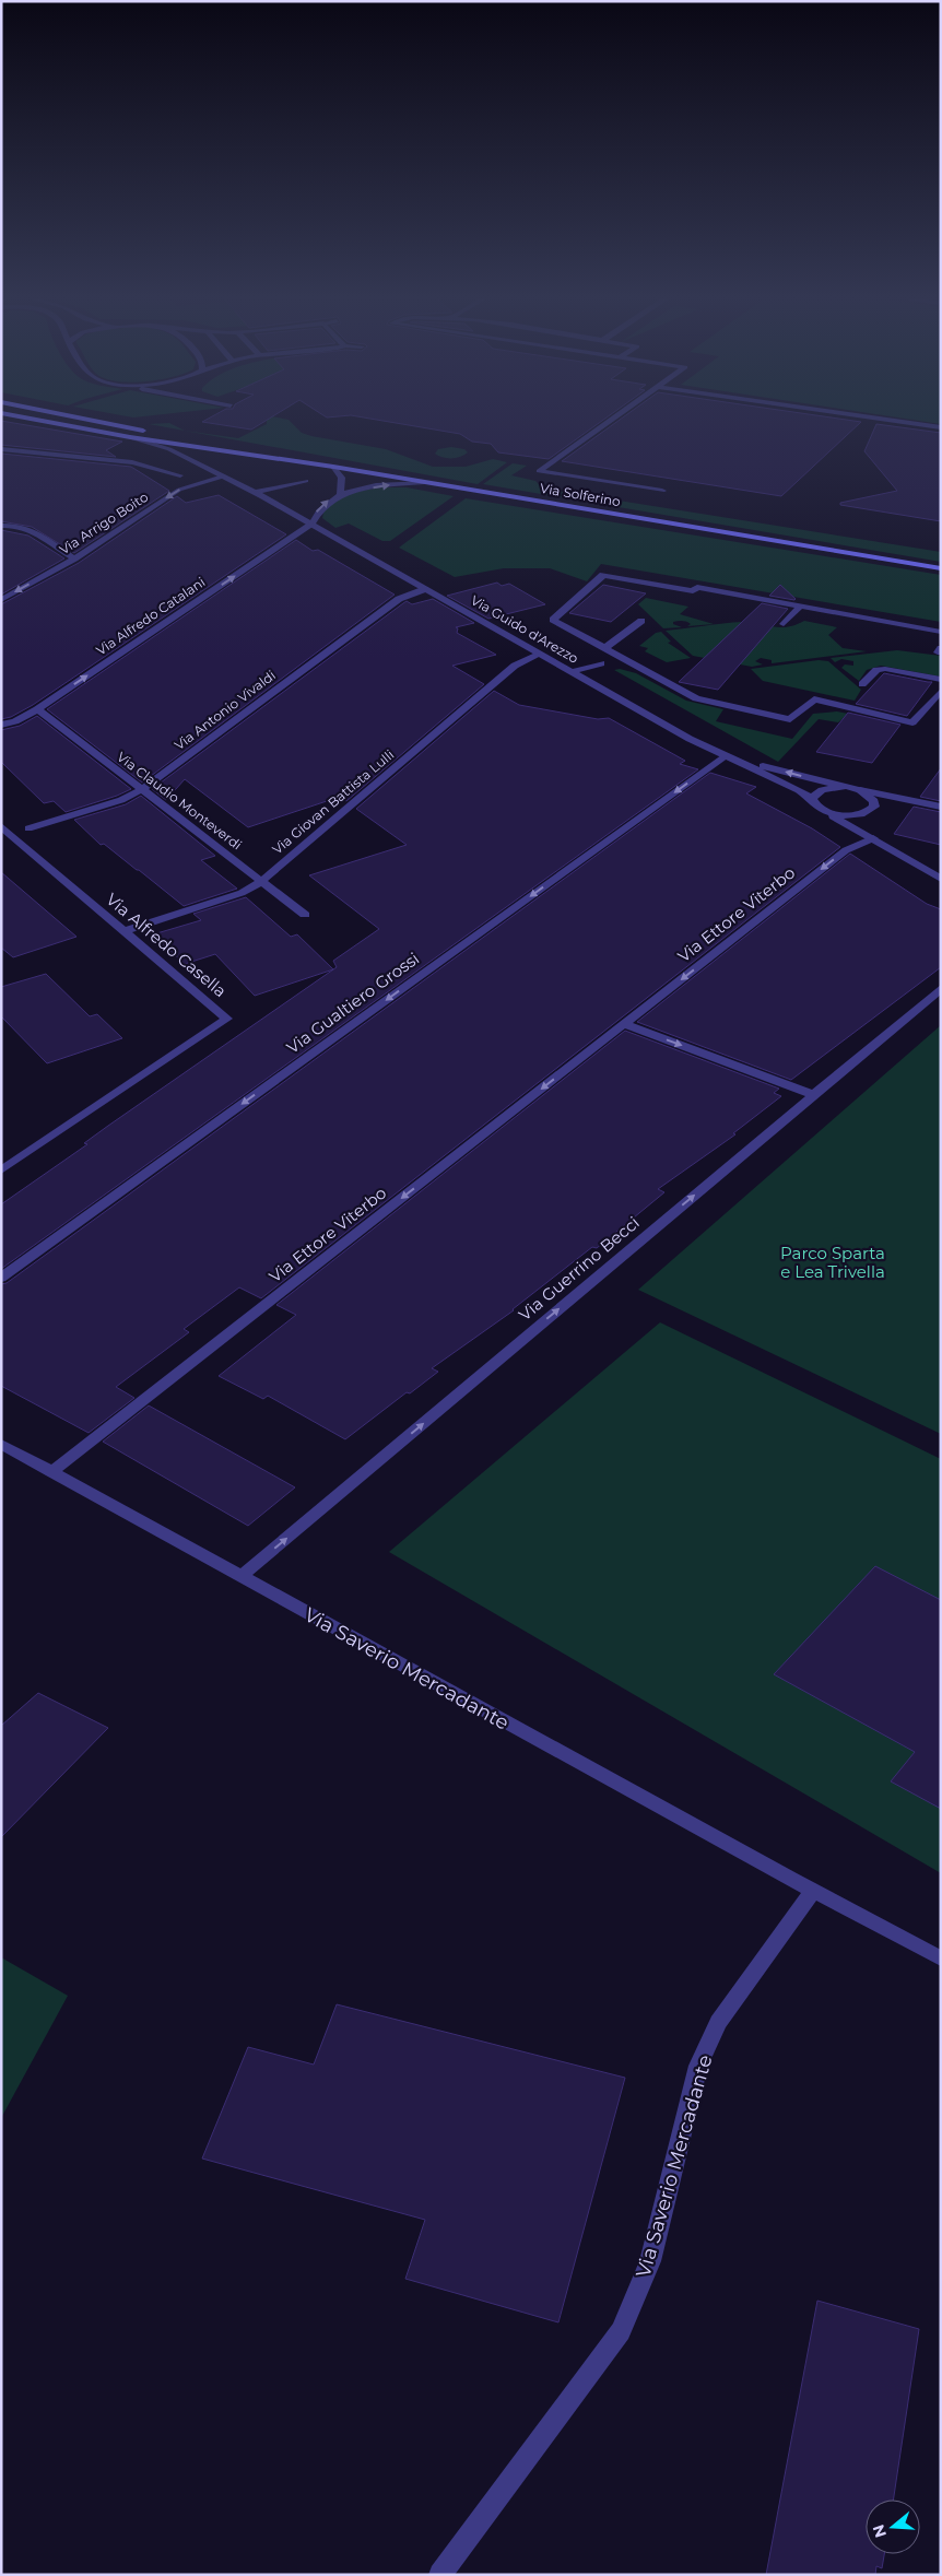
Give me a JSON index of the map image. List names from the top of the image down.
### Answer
{
  "streets": {
    "main road": ["Via Solferino"],
    "street": [
      "Via Arrigo Boito",
      "Via Alfredo Catalani",
      "Via Guido d'Arezzo",
      "Via Antonio Vivaldi",
      "Via Claudio Monteverdi",
      "Via Giovan Battista Lulli",
      "Via Ettore Viterbo",
      "Via Alfredo Casella",
      "Via Gualtiero Grossi",
      "Via Guerrino Becci",
      "Via Saverio Mercadante"
    ]
  },
  "crossings": [
    ["Via Solferino", "Via Guido d'Arezzo"],
    ["Via Arrigo Boito", "Via Guido d'Arezzo"],
    ["Via Alfredo Catalani", "Via Guido d'Arezzo"],
    ["Via Alfredo Catalani", "Via Claudio Monteverdi"],
    ["Via Guido d'Arezzo", "Via Antonio Vivaldi"],
    ["Via Guido d'Arezzo", "Via Giovan Battista Lulli"],
    ["Via Guido d'Arezzo", "Via Gualtiero Grossi"],
    ["Via Antonio Vivaldi", "Via Claudio Monteverdi"],
    ["Via Claudio Monteverdi", "Via Giovan Battista Lulli"],
    ["Via Giovan Battista Lulli", "Via Alfredo Casella"],
    ["Via Ettore Viterbo", "Via Saverio Mercadante"],
    ["Via Guerrino Becci", "Via Saverio Mercadante"]
  ],
  "one_way": [
    "Via Arrigo Boito",
    "Via Alfredo Catalani",
    "Via Ettore Viterbo",
    "Via Gualtiero Grossi",
    "Via Guerrino Becci"
  ],
  "parks": ["Parco Sparta e Lea Trivella"],
  "north": "left"
}
